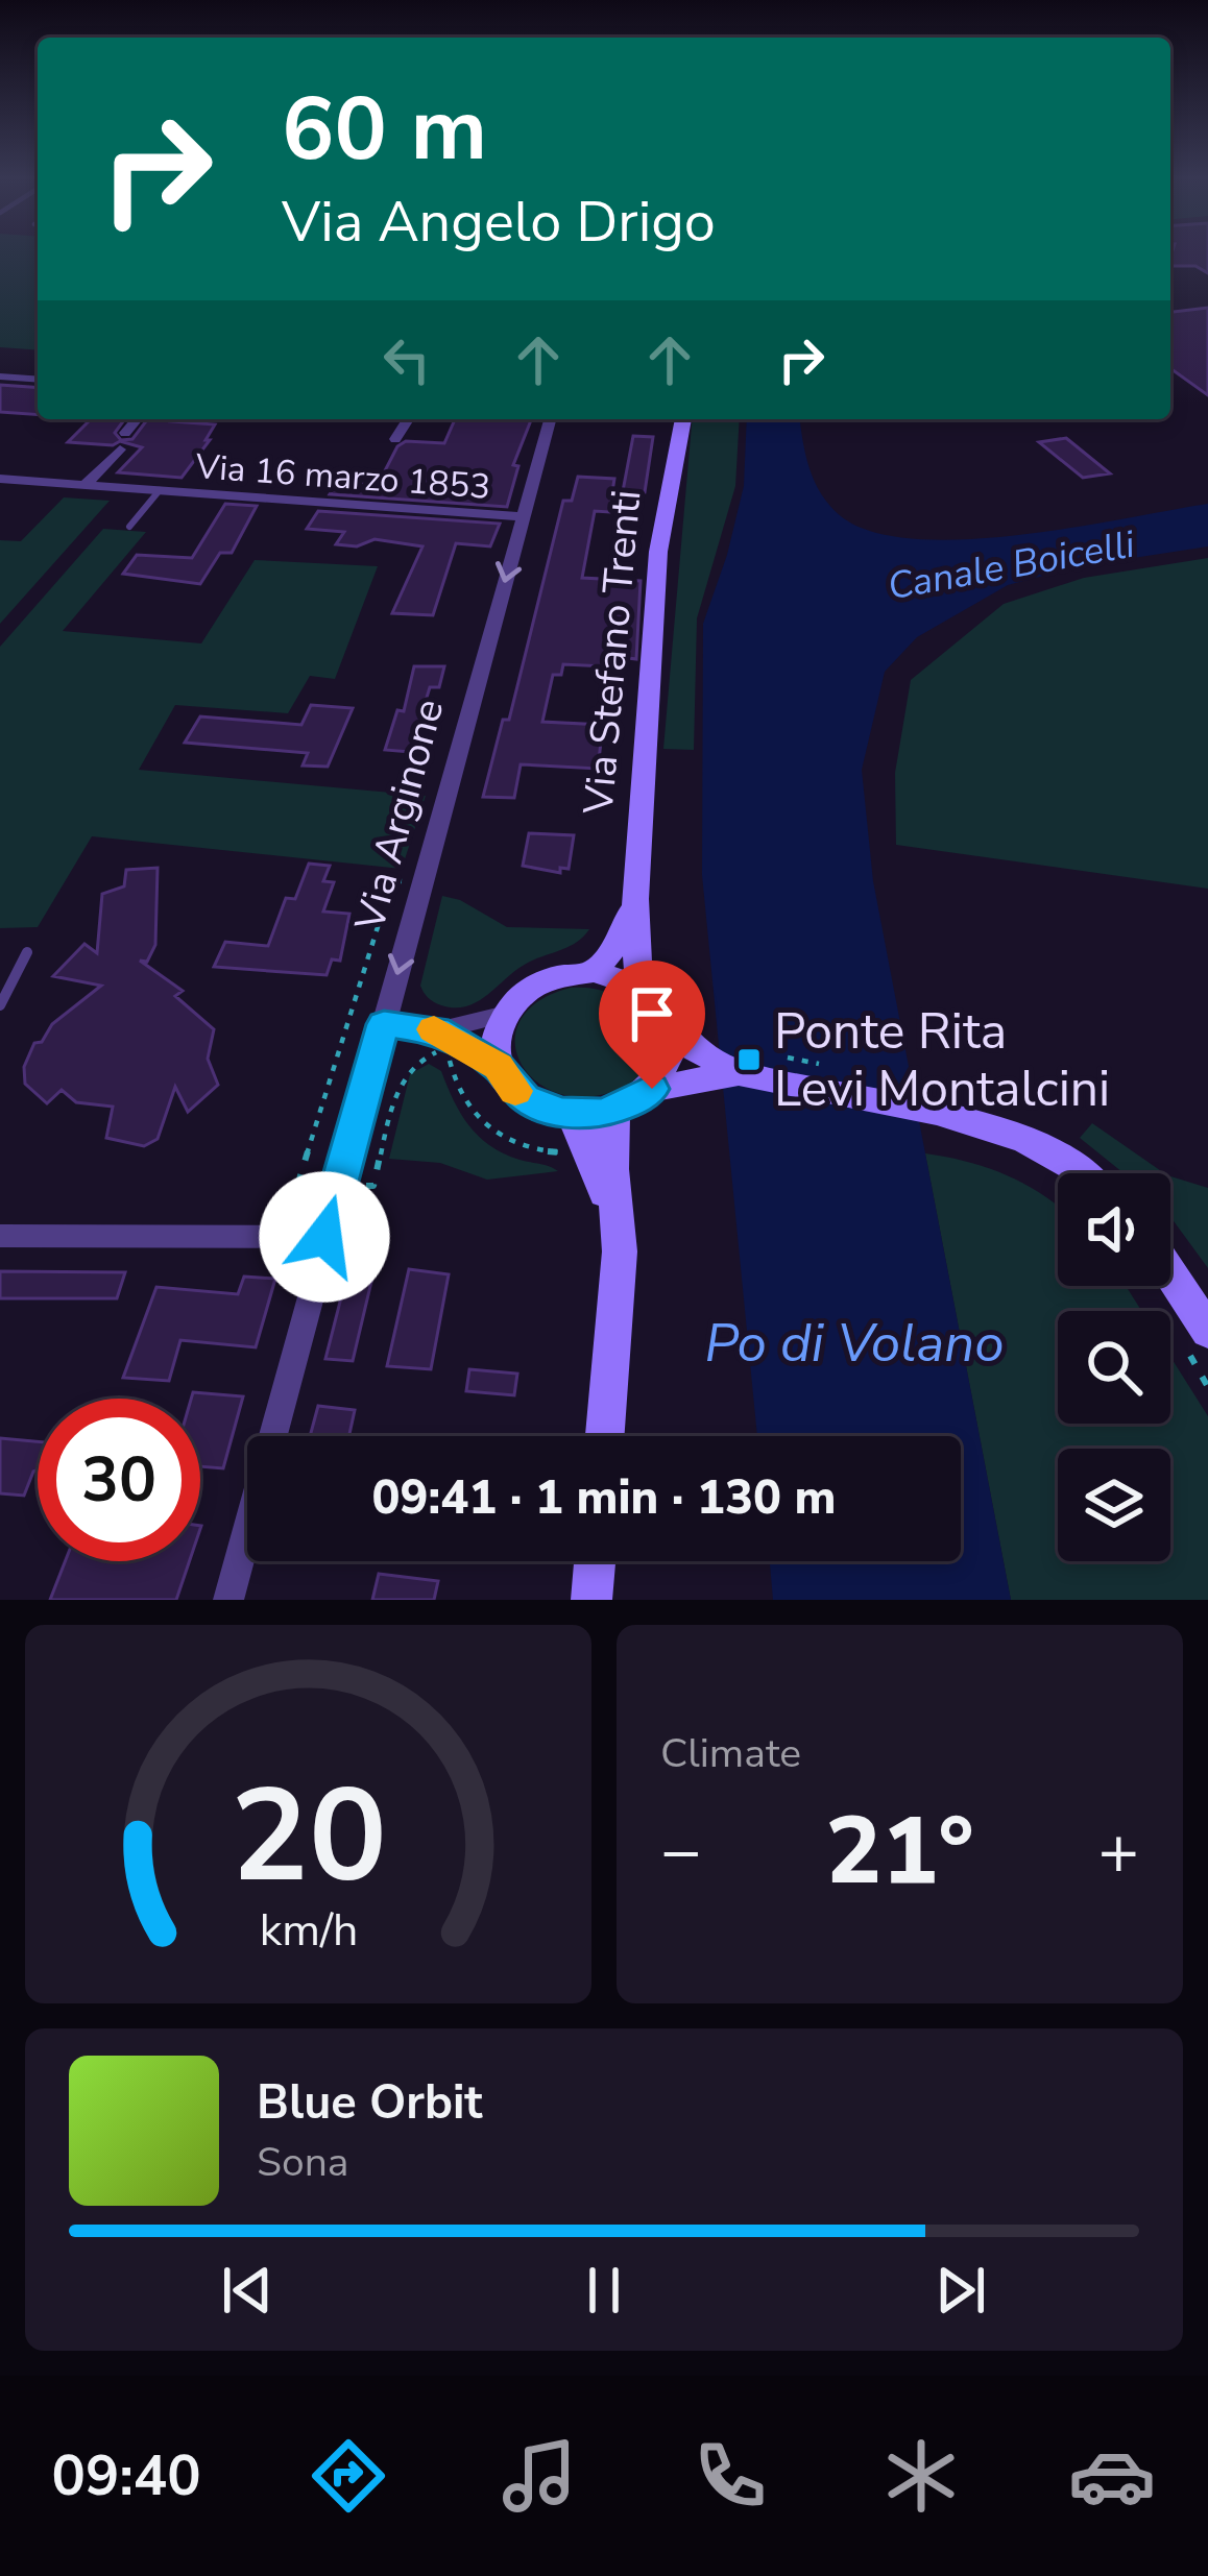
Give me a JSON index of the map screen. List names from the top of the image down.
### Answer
{
  "streets": {
    "main road": ["Via Stefano Trenti"],
    "street": ["Via 16 marzo 1853", "Via Arginone"]
  },
  "crossings": [
    ["Via 16 marzo 1853", "Via Arginone"]
  ],
  "one_way": ["Via Arginone"],
  "water": ["Canale Boicelli", "Po di Volano"],
  "places": {
    "transit": ["Ponte Rita Levi Montalcini"]
  },
  "page": {
    "turn": ["60 m", "Via Angelo Drigo"],
    "limit": "30",
    "trip": "09:41 · 1 min · 130 m",
    "tile": "Climate",
    "heat": ["−", "21°", "+"],
    "song": ["Blue Orbit", "Sona"],
    "tabs": "09:40",
    "gauge": ["20", "km/h"]
  }
}
